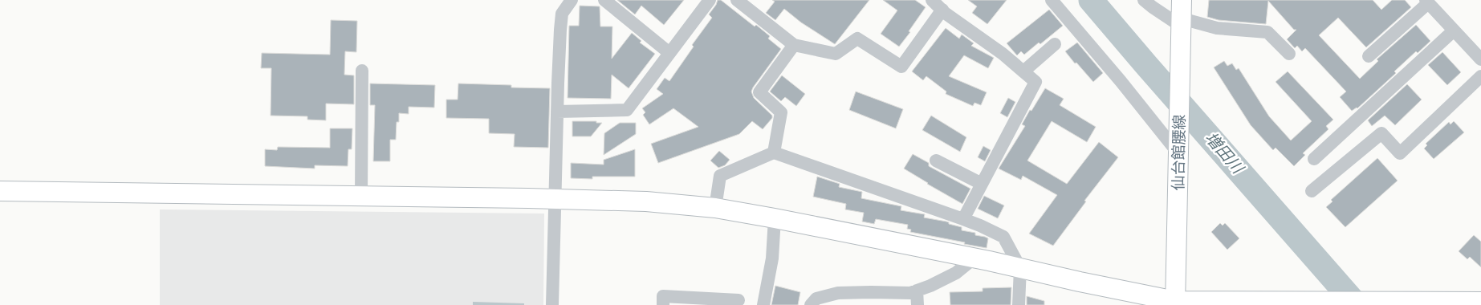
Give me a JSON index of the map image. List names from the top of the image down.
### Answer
{
  "streets": {
    "street": ["仙台館腰線"]
  },
  "water": ["増田川"]
}
